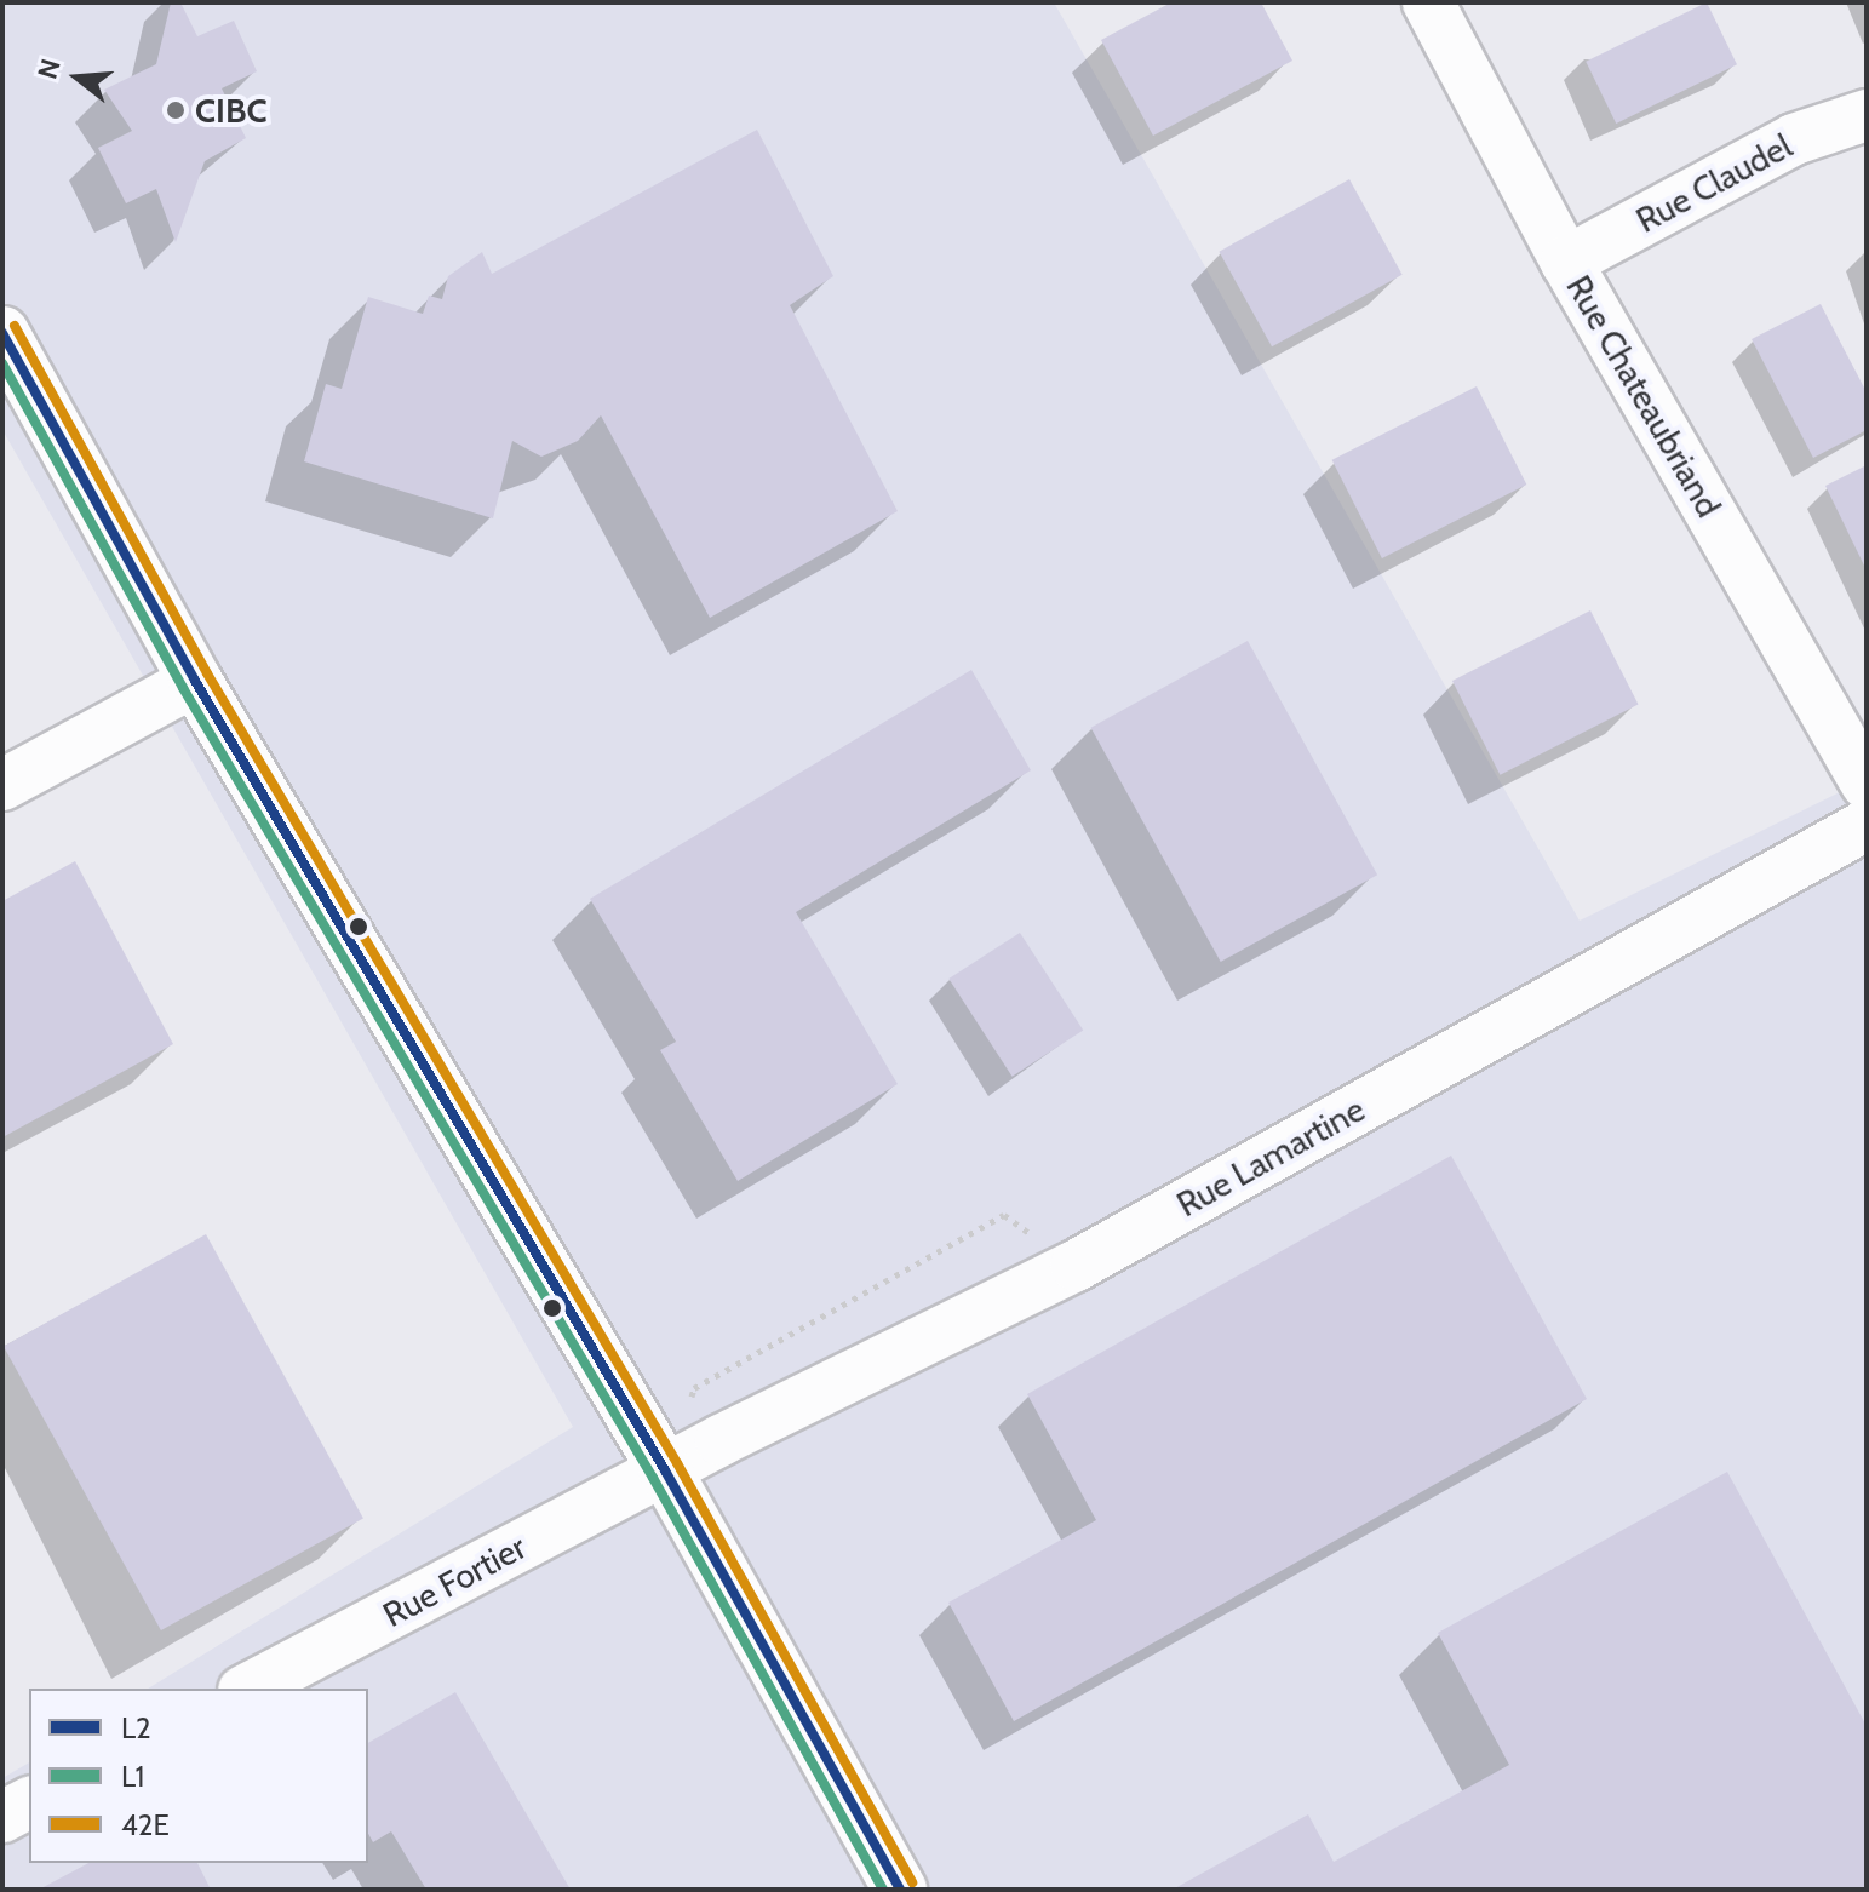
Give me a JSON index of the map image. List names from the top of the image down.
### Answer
{
  "streets": {
    "street": [
      "Rue Claudel",
      "Rue Chateaubriand",
      "Rue Lamartine",
      "Rue Fortier"
    ]
  },
  "crossings": [
    ["Rue Claudel", "Rue Chateaubriand"],
    ["Rue Lamartine", "Rue Fortier"]
  ],
  "places": ["CIBC"],
  "lines": ["transit line 42E", "transit line L2", "transit line L1"],
  "legend": ["L2", "L1", "42E"],
  "north": "left"
}
